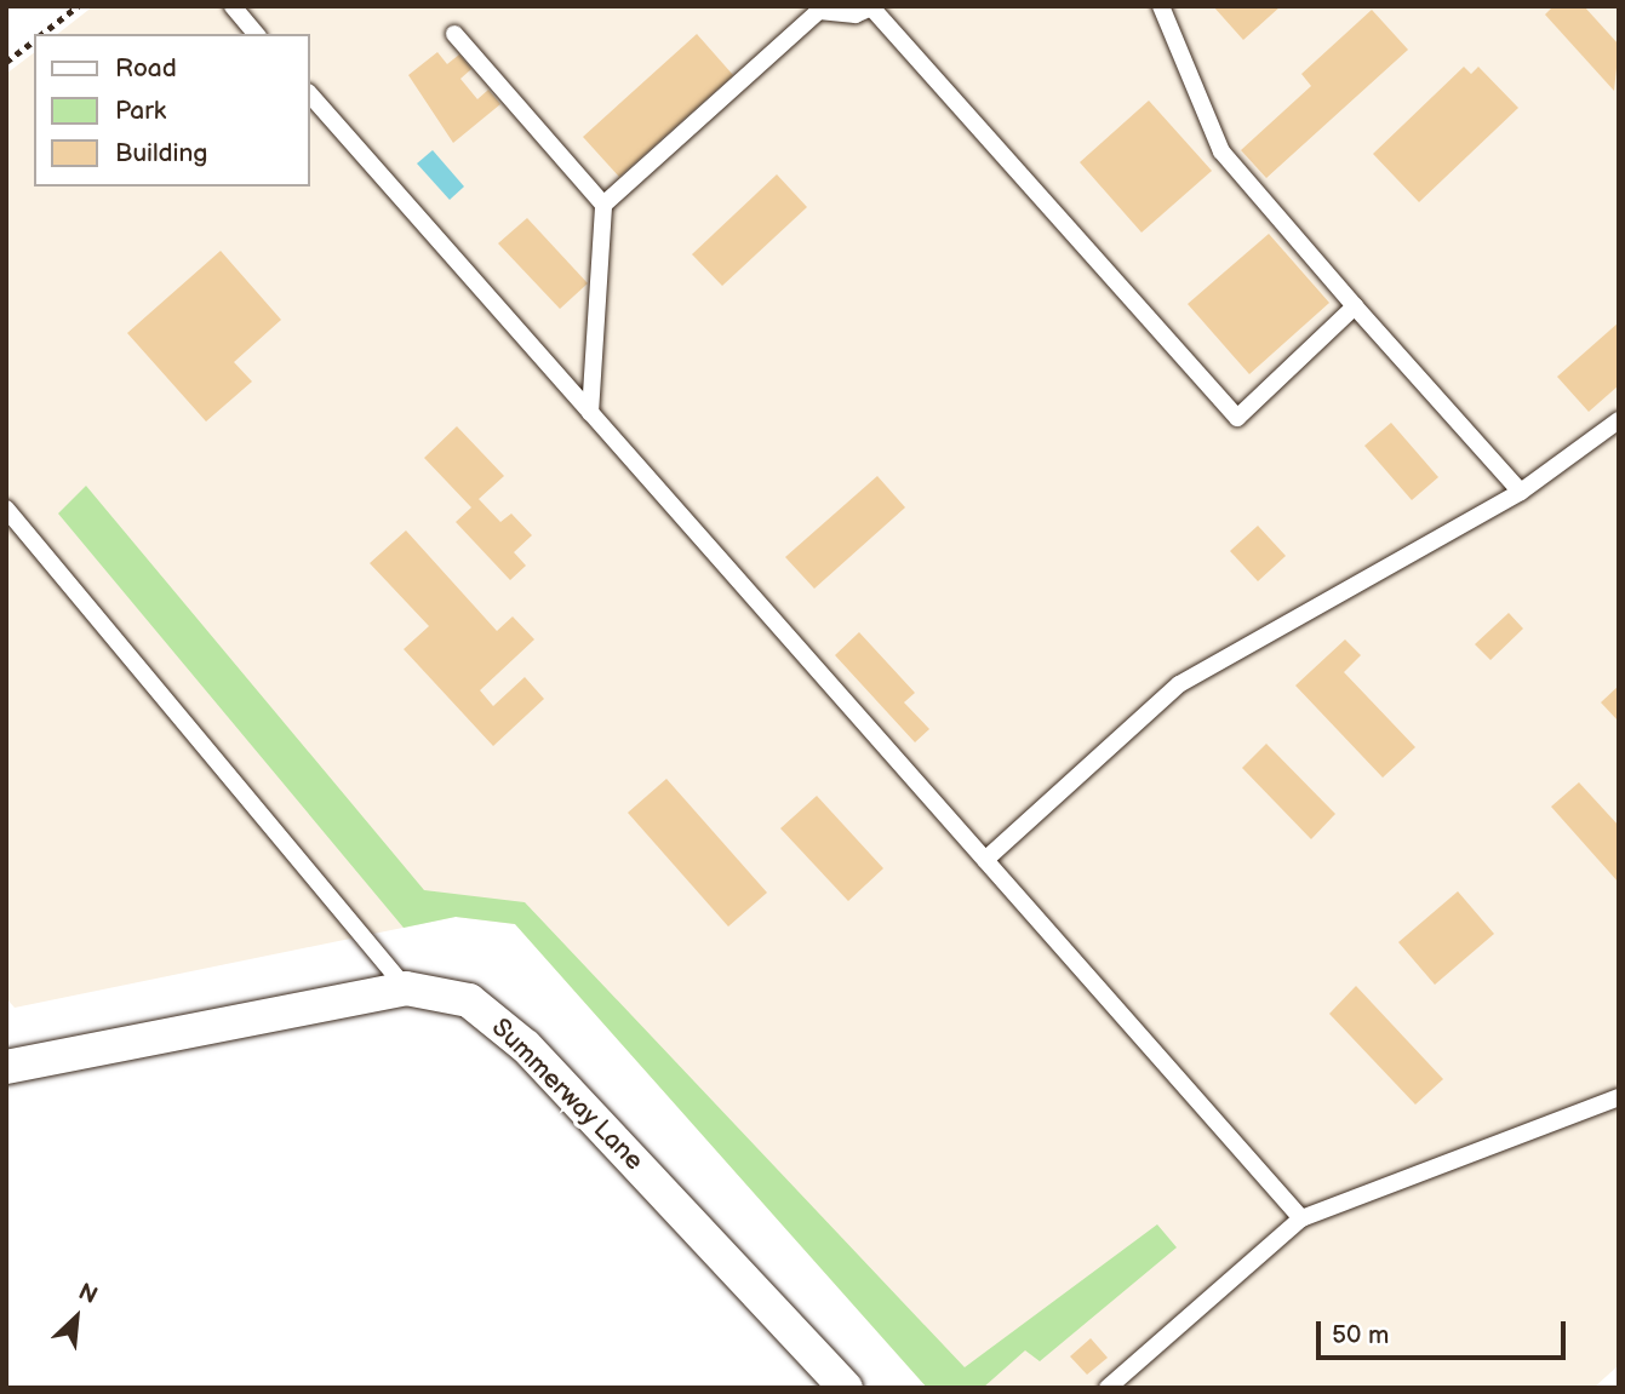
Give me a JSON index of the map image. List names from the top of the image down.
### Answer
{
  "streets": {
    "street": ["Summerway Lane"]
  },
  "legend": ["Road", "Park", "Building"],
  "scale_bar": "50 m",
  "north": "top right"
}
